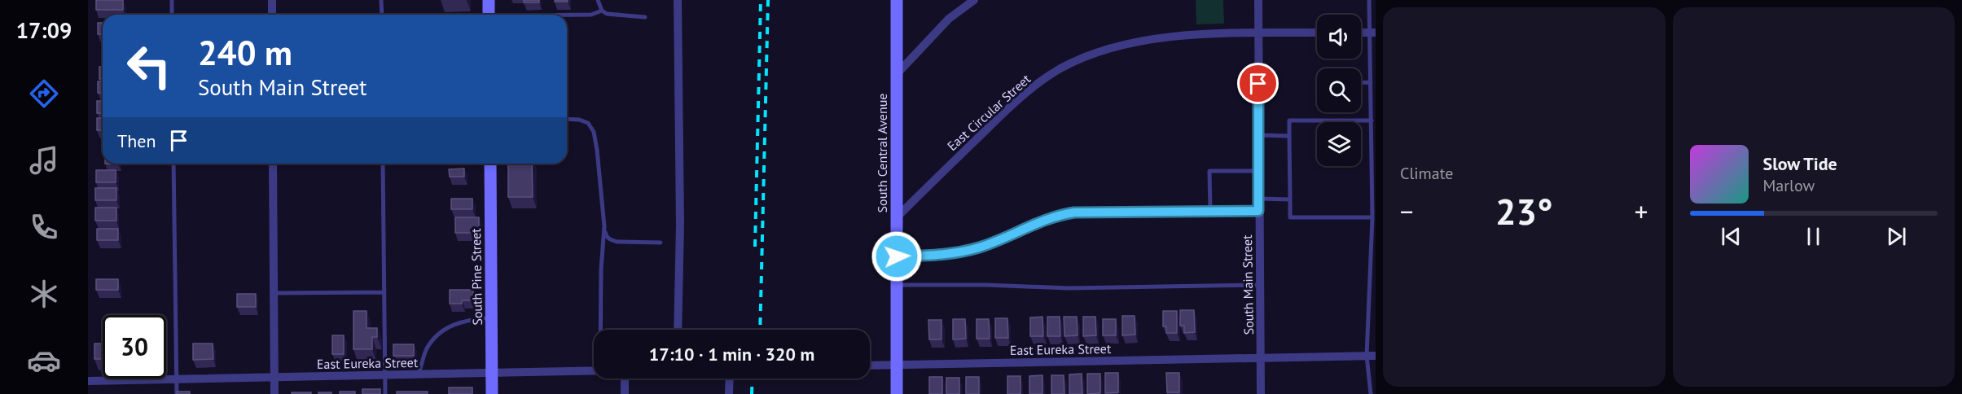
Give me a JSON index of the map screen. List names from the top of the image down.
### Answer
{
  "streets": {
    "street": [
      "East Circular Street",
      "South Central Avenue",
      "South Pine Street",
      "South Main Street",
      "East Eureka Street"
    ]
  },
  "crossings": [
    ["East Circular Street", "South Central Avenue"],
    ["East Circular Street", "South Main Street"],
    ["South Central Avenue", "East Eureka Street"],
    ["South Pine Street", "East Eureka Street"],
    ["South Main Street", "East Eureka Street"]
  ],
  "page": {
    "tabs": "17:09",
    "tile": "Climate",
    "turn": ["240 m", "South Main Street"],
    "then": "Then",
    "song": ["Slow Tide", "Marlow"],
    "heat": ["−", "23°", "+"],
    "limit": "30",
    "trip": "17:10 · 1 min · 320 m"
  }
}
